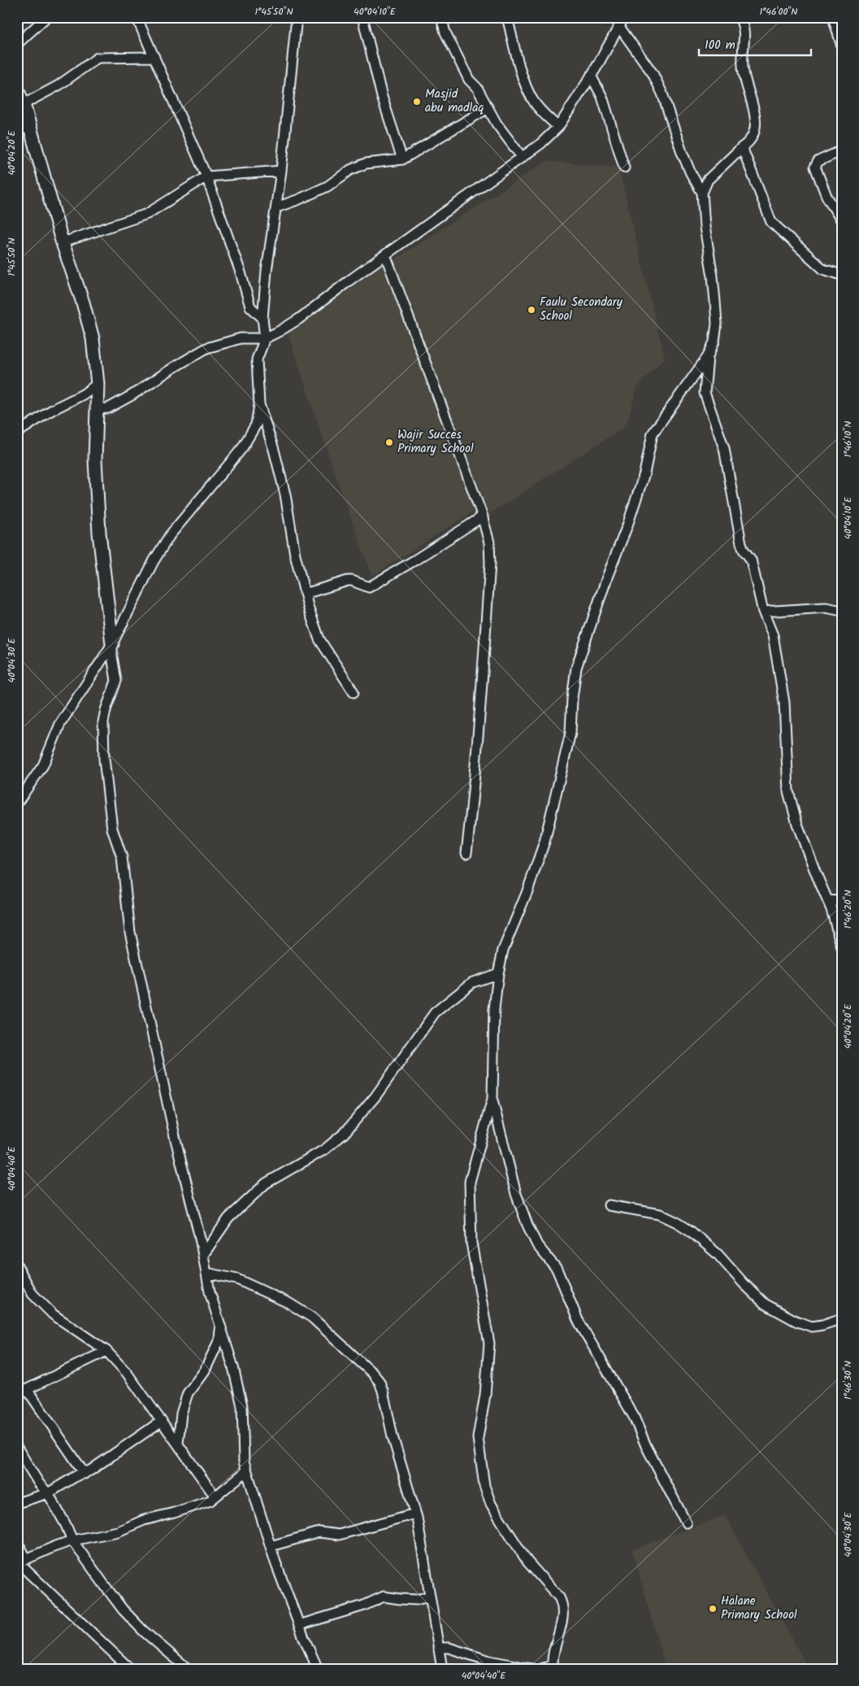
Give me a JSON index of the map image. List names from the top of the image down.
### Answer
{
  "places": [
    "Masjid abu madlaq",
    "Faulu Secondary School",
    "Wajir Succes Primary School",
    "Halane Primary School"
  ],
  "scale_bar": "100 m",
  "coordinates": [
    "1°45'50\"N",
    "40°04'10\"E",
    "1°46'00\"N",
    "40°04'20\"E",
    "1°46'10\"N",
    "40°04'30\"E",
    "1°46'20\"N",
    "40°04'40\"E",
    "1°46'30\"N"
  ]
}
